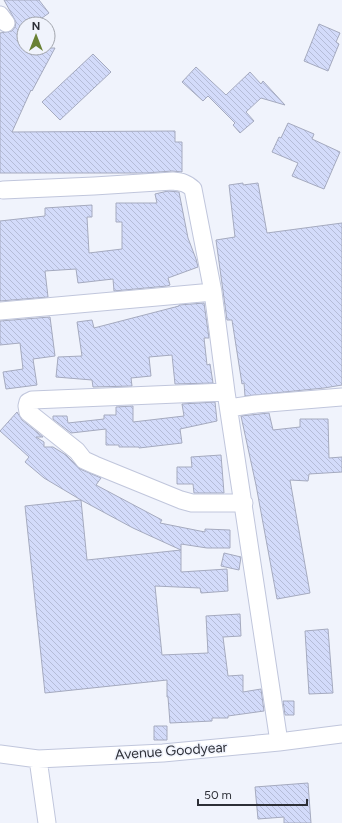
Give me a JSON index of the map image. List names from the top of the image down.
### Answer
{
  "streets": {
    "street": ["Avenue Goodyear"]
  },
  "scale_bar": "50 m",
  "north": "top"
}
